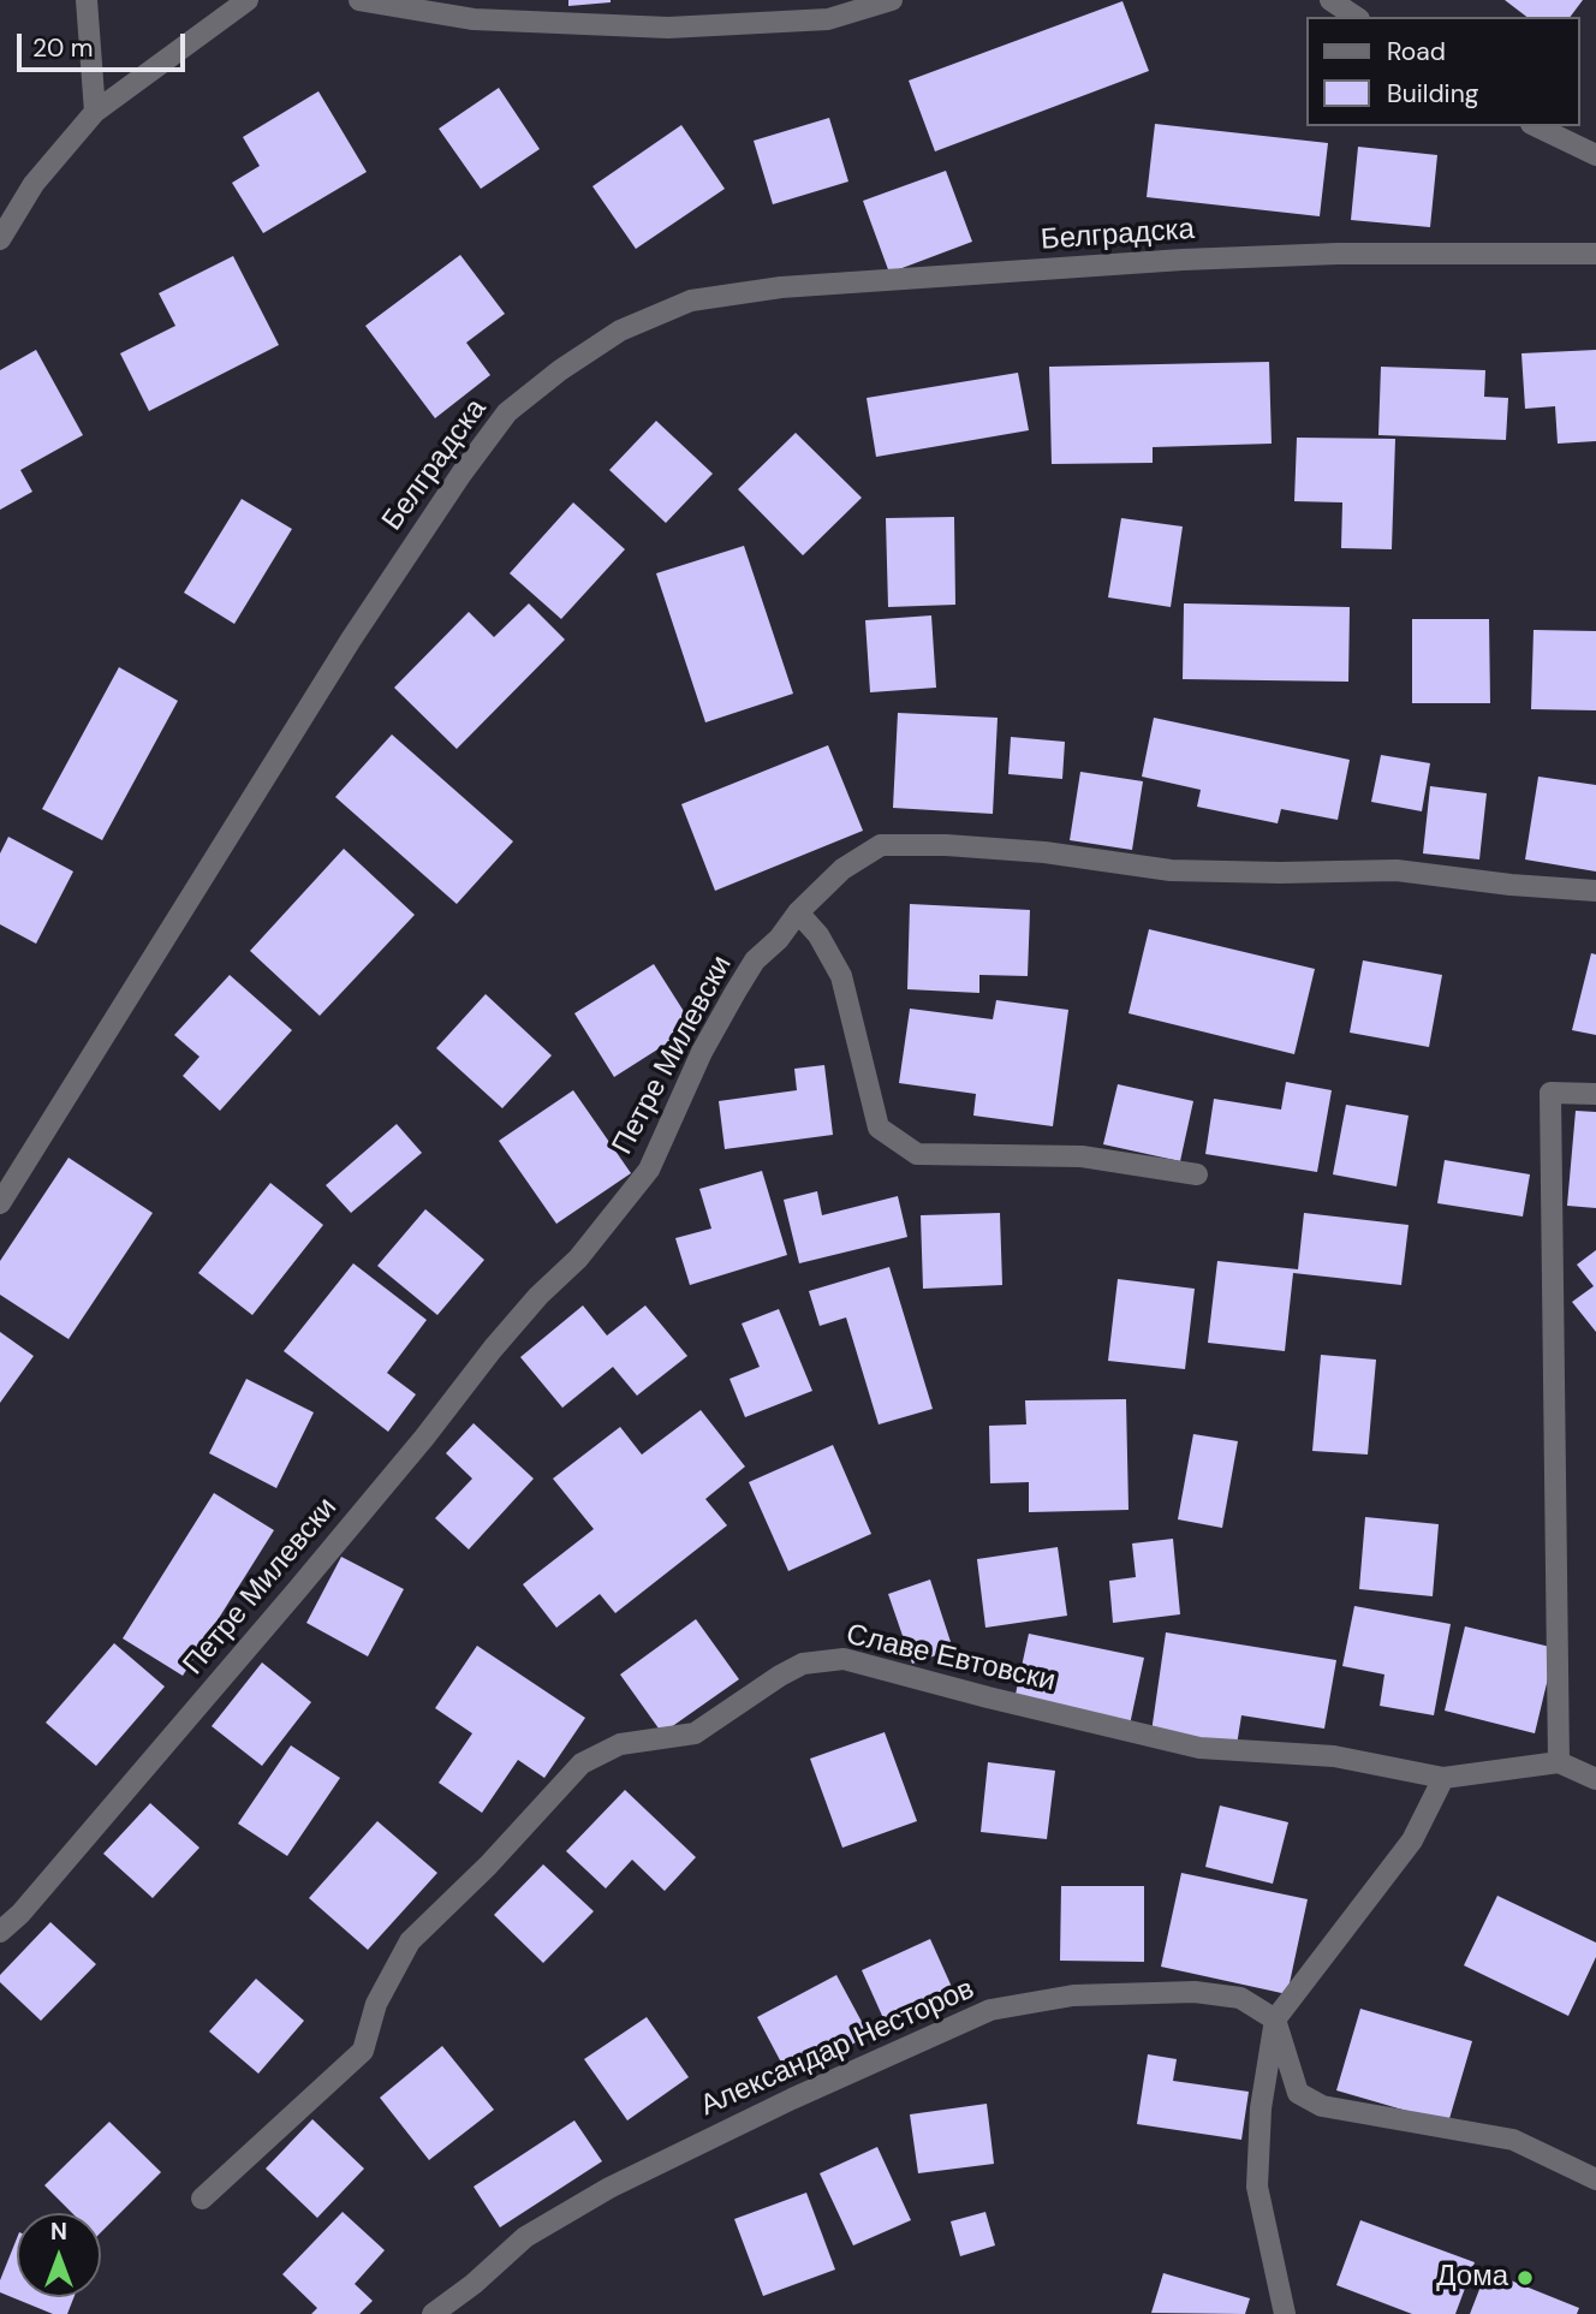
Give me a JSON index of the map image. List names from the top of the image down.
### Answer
{
  "streets": {
    "street": [
      "Белградска",
      "Петре Милевски",
      "Славе Евтовски",
      "Александар Несторов"
    ]
  },
  "places": ["Дома"],
  "legend": ["Road", "Building"],
  "scale_bar": "20 m",
  "north": "top"
}
